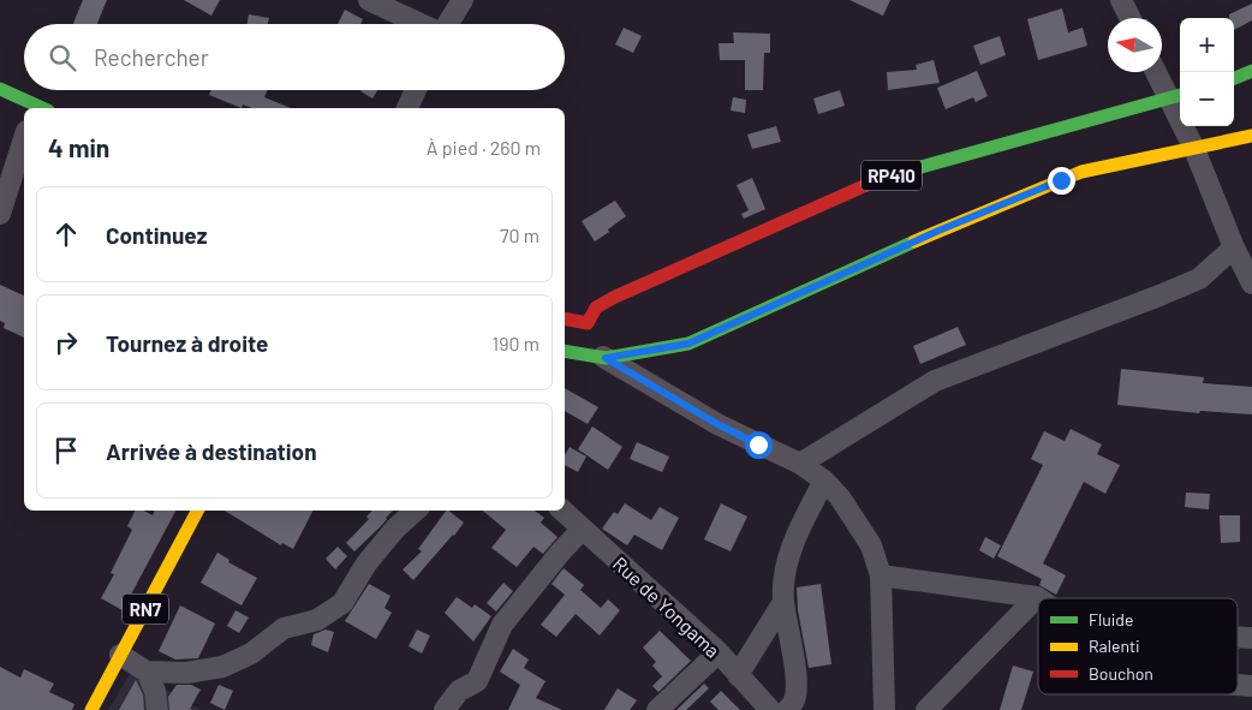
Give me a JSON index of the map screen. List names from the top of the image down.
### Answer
{
  "streets": {
    "main road": ["RP410", "RN7"],
    "street": ["Rue de Yongama"]
  },
  "legend": ["Fluide", "Ralenti", "Bouchon"],
  "north": "left",
  "page": {
    "map_buttons": ["+", "−"],
    "search": "Rechercher",
    "heading": ["4 min", "À pied · 260 m"],
    "list": [
      ["Continuez", "70 m"],
      ["Tournez à droite", "190 m"],
      "Arrivée à destination"
    ]
  }
}
